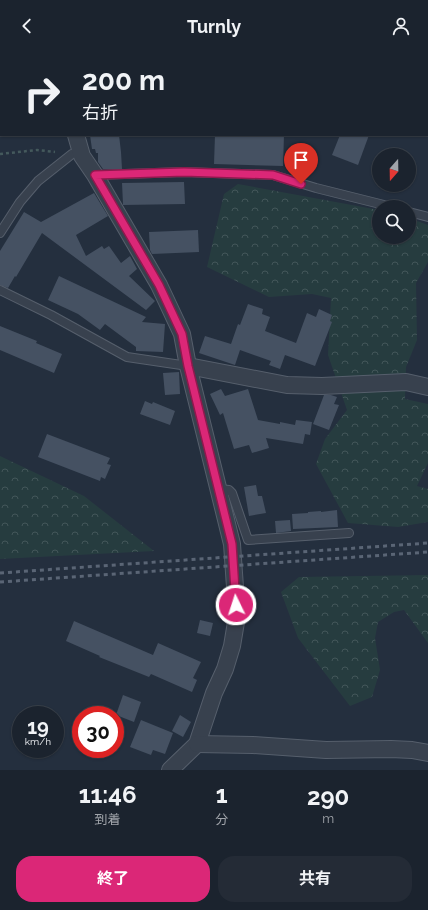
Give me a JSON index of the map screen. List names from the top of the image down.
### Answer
{
  "north": "bottom",
  "page": {
    "header": "Turnly",
    "turn": ["200 m", "右折"],
    "speed": "19 km/h",
    "limit": "30",
    "eta": [
      "11:46",
      "到着",
      "1",
      "分",
      "290",
      "m"
    ],
    "buttons": ["終了", "共有"]
  }
}
